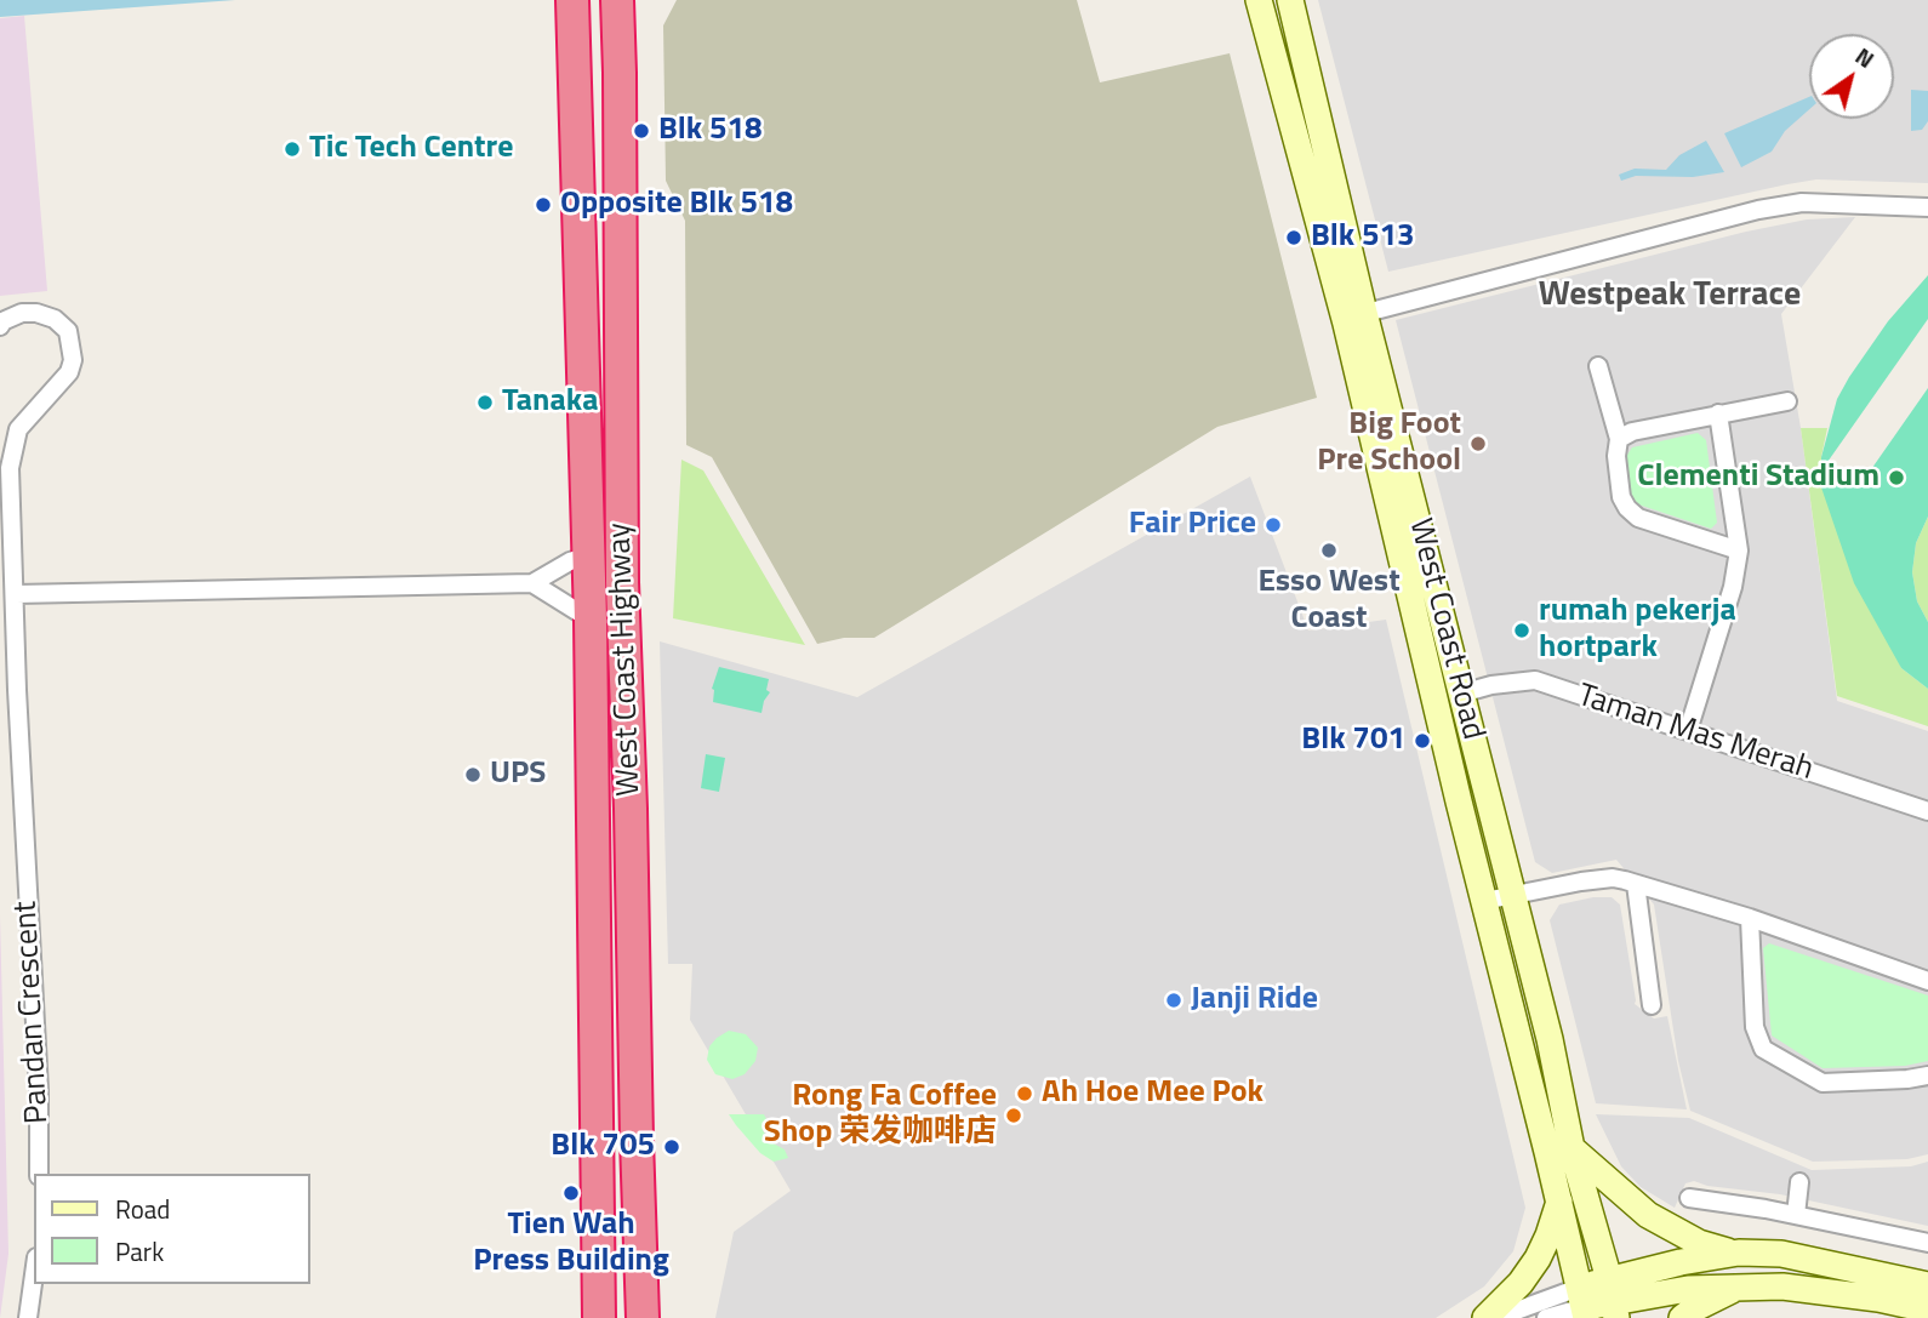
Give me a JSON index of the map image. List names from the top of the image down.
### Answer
{
  "streets": {
    "highway": ["West Coast Highway"],
    "main road": ["West Coast Road"],
    "street": ["Taman Mas Merah", "Pandan Crescent"]
  },
  "crossings": [
    ["West Coast Road", "Taman Mas Merah"]
  ],
  "districts": ["Westpeak Terrace"],
  "places": [
    "Blk 518",
    "Tic Tech Centre",
    "Opposite Blk 518",
    "Blk 513",
    "Tanaka",
    "Big Foot Pre School",
    "Clementi Stadium",
    "Fair Price",
    "Esso West Coast",
    "rumah pekerja hortpark",
    "Blk 701",
    "UPS",
    "Janji Ride",
    "Ah Hoe Mee Pok",
    "Rong Fa Coffee Shop 荣发咖啡店",
    "Blk 705",
    "Tien Wah Press Building"
  ],
  "legend": ["Road", "Park"],
  "north": "top right"
}
